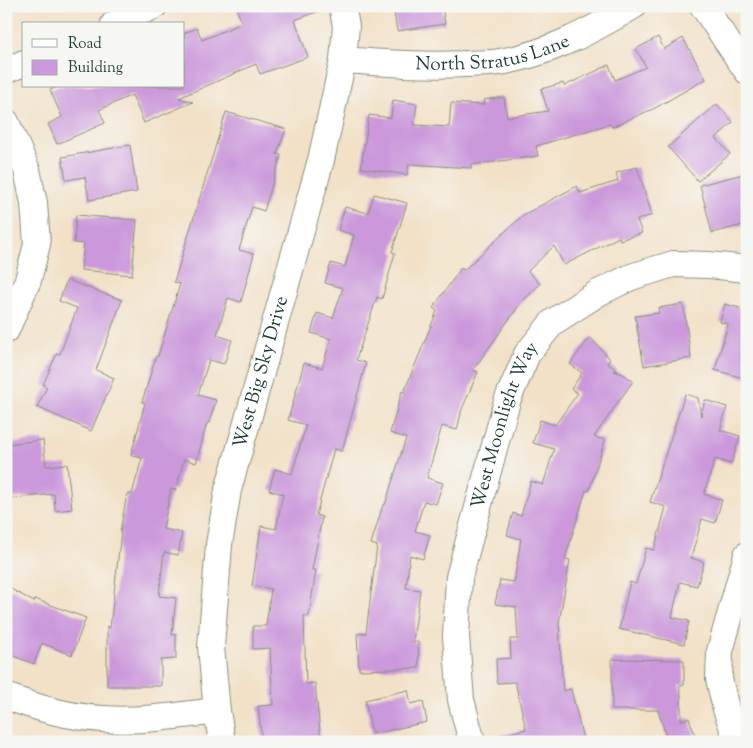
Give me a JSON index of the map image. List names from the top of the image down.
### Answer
{
  "streets": {
    "street": ["North Stratus Lane", "West Big Sky Drive", "West Moonlight Way"]
  },
  "crossings": [
    ["North Stratus Lane", "West Big Sky Drive"]
  ],
  "legend": ["Road", "Building"]
}
